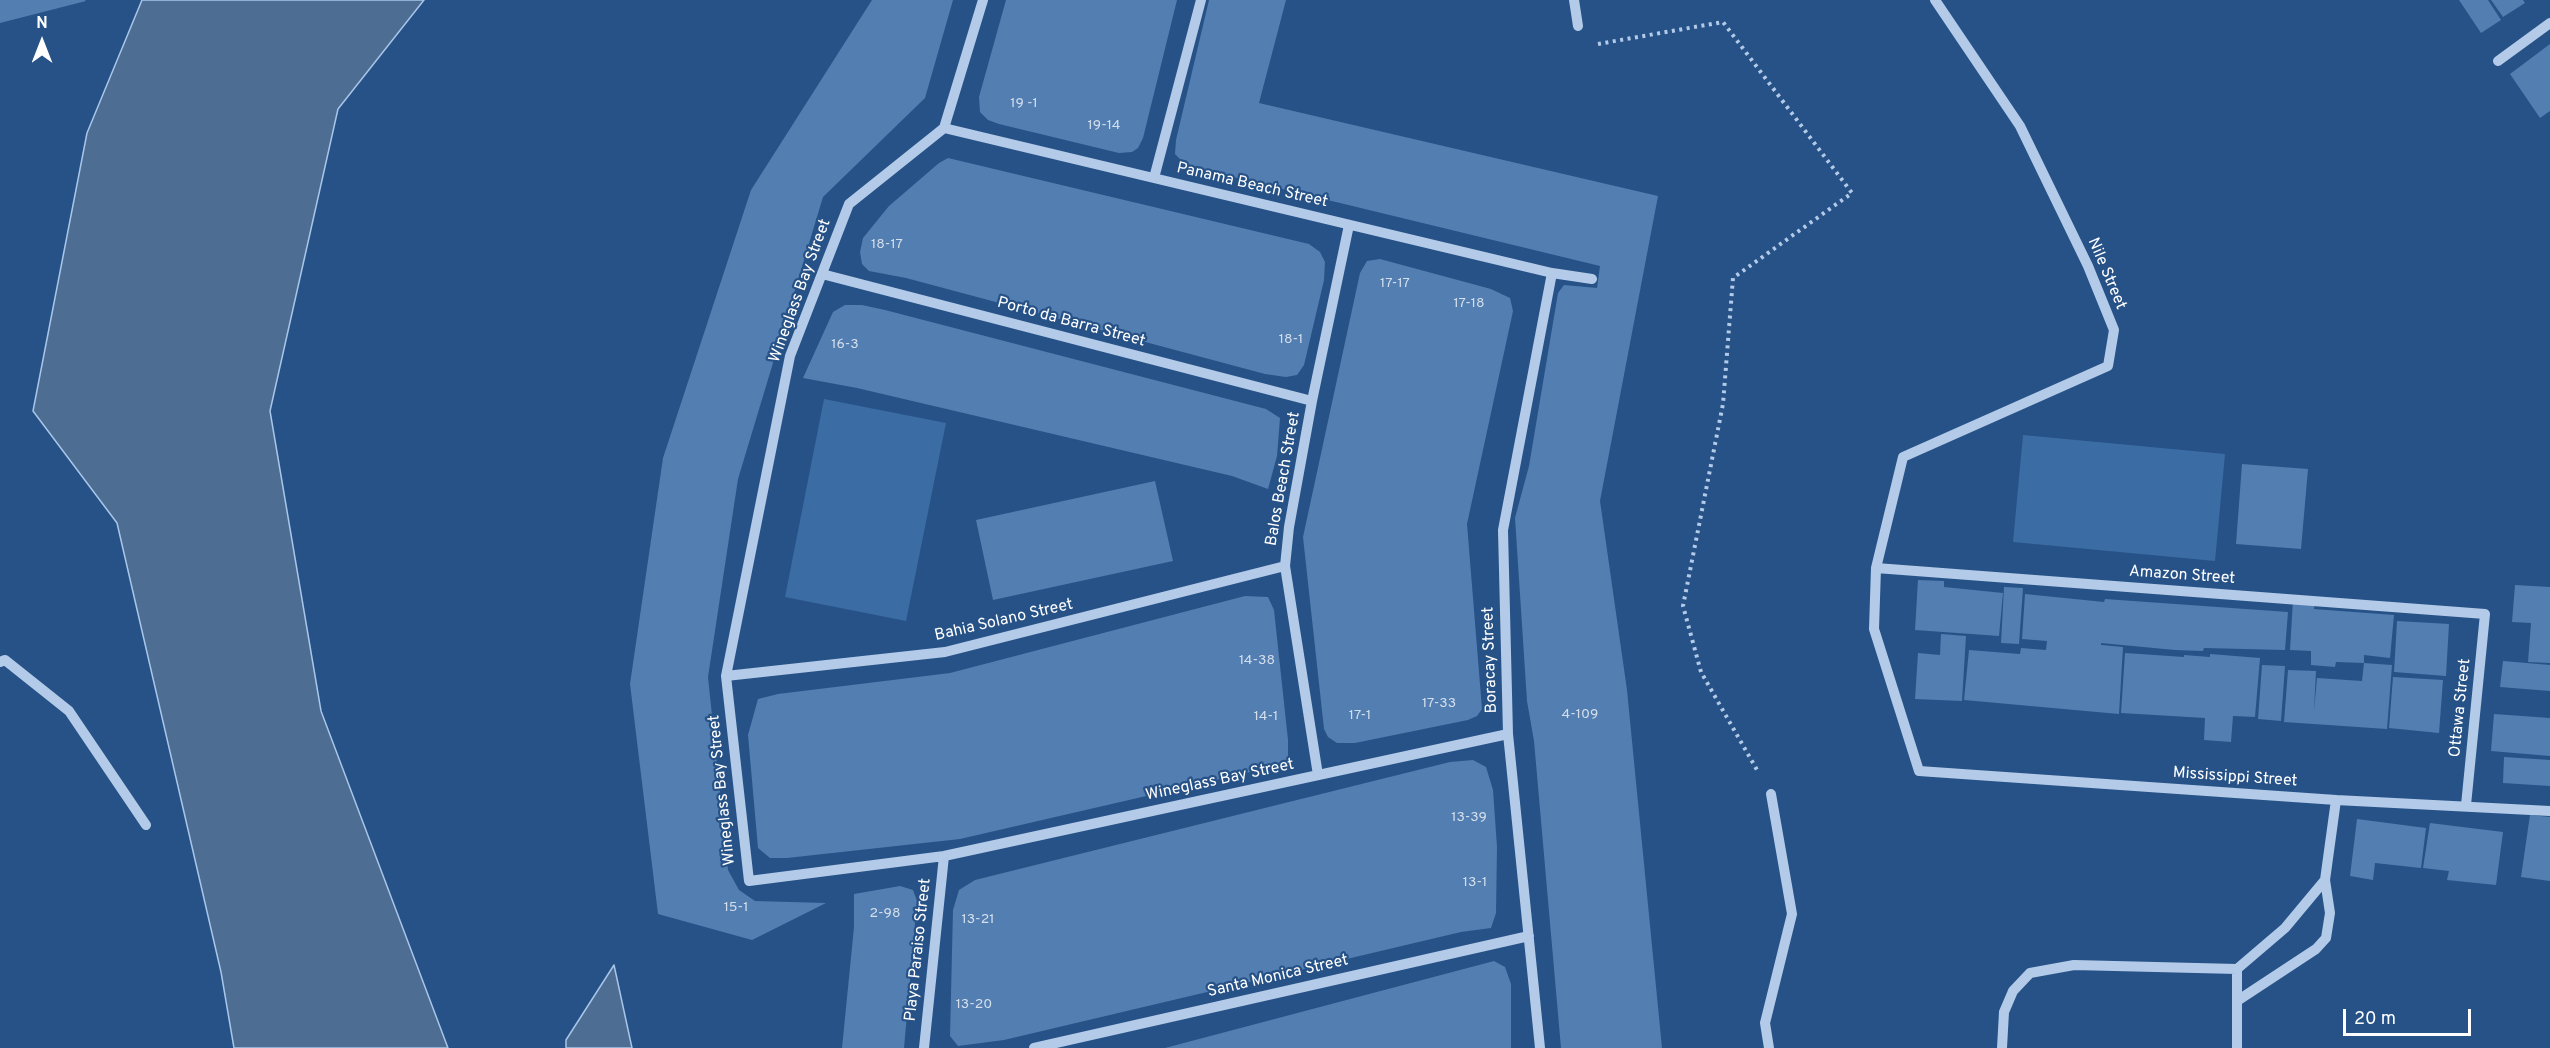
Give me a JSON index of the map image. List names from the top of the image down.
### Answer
{
  "streets": {
    "street": [
      "Panama Beach Street",
      "Nile Street",
      "Wineglass Bay Street",
      "Porto da Barra Street",
      "Balos Beach Street",
      "Amazon Street",
      "Bahia Solano Street",
      "Boracay Street",
      "Ottawa Street",
      "Mississippi Street",
      "Playa Paraiso Street",
      "Santa Monica Street"
    ]
  },
  "crossings": [
    ["Panama Beach Street", "Wineglass Bay Street"],
    ["Panama Beach Street", "Balos Beach Street"],
    ["Panama Beach Street", "Boracay Street"],
    ["Nile Street", "Amazon Street"],
    ["Nile Street", "Mississippi Street"],
    ["Wineglass Bay Street", "Porto da Barra Street"],
    ["Wineglass Bay Street", "Balos Beach Street"],
    ["Wineglass Bay Street", "Bahia Solano Street"],
    ["Wineglass Bay Street", "Boracay Street"],
    ["Wineglass Bay Street", "Playa Paraiso Street"],
    ["Porto da Barra Street", "Balos Beach Street"],
    ["Balos Beach Street", "Bahia Solano Street"],
    ["Amazon Street", "Ottawa Street"],
    ["Amazon Street", "Mississippi Street"],
    ["Boracay Street", "Santa Monica Street"],
    ["Ottawa Street", "Mississippi Street"]
  ],
  "house_numbers": [
    "19 -1",
    "19-14",
    "18-17",
    "17-17",
    "17-18",
    "18-1",
    "16-3",
    "14-38",
    "17-33",
    "4-109",
    "17-1",
    "14-1",
    "13-39",
    "13-1",
    "15-1",
    "2-98",
    "13-21",
    "13-20"
  ],
  "scale_bar": "20 m",
  "north": "top"
}
